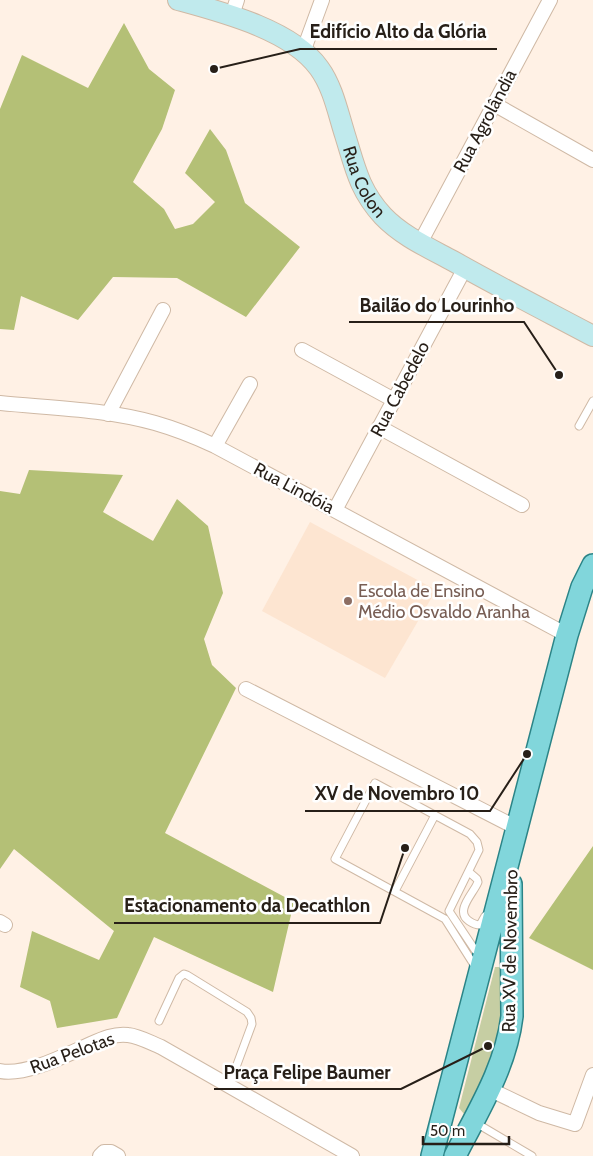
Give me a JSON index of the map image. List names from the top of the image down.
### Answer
{
  "streets": {
    "main road": ["Rua XV de Novembro"],
    "street": [
      "Rua Agrolândia",
      "Rua Colon",
      "Rua Cabedelo",
      "Rua Lindóia",
      "Rua Pelotas"
    ]
  },
  "crossings": [
    ["Rua Agrolândia", "Rua Colon"],
    ["Rua Colon", "Rua Cabedelo"],
    ["Rua Cabedelo", "Rua Lindóia"],
    ["Rua Lindóia", "Rua XV de Novembro"]
  ],
  "places": [
    "Edifício Alto da Glória",
    "Bailão do Lourinho",
    "Escola de Ensino Médio Osvaldo Aranha",
    "XV de Novembro 10",
    "Estacionamento da Decathlon",
    "Praça Felipe Baumer"
  ],
  "scale_bar": "50 m"
}
